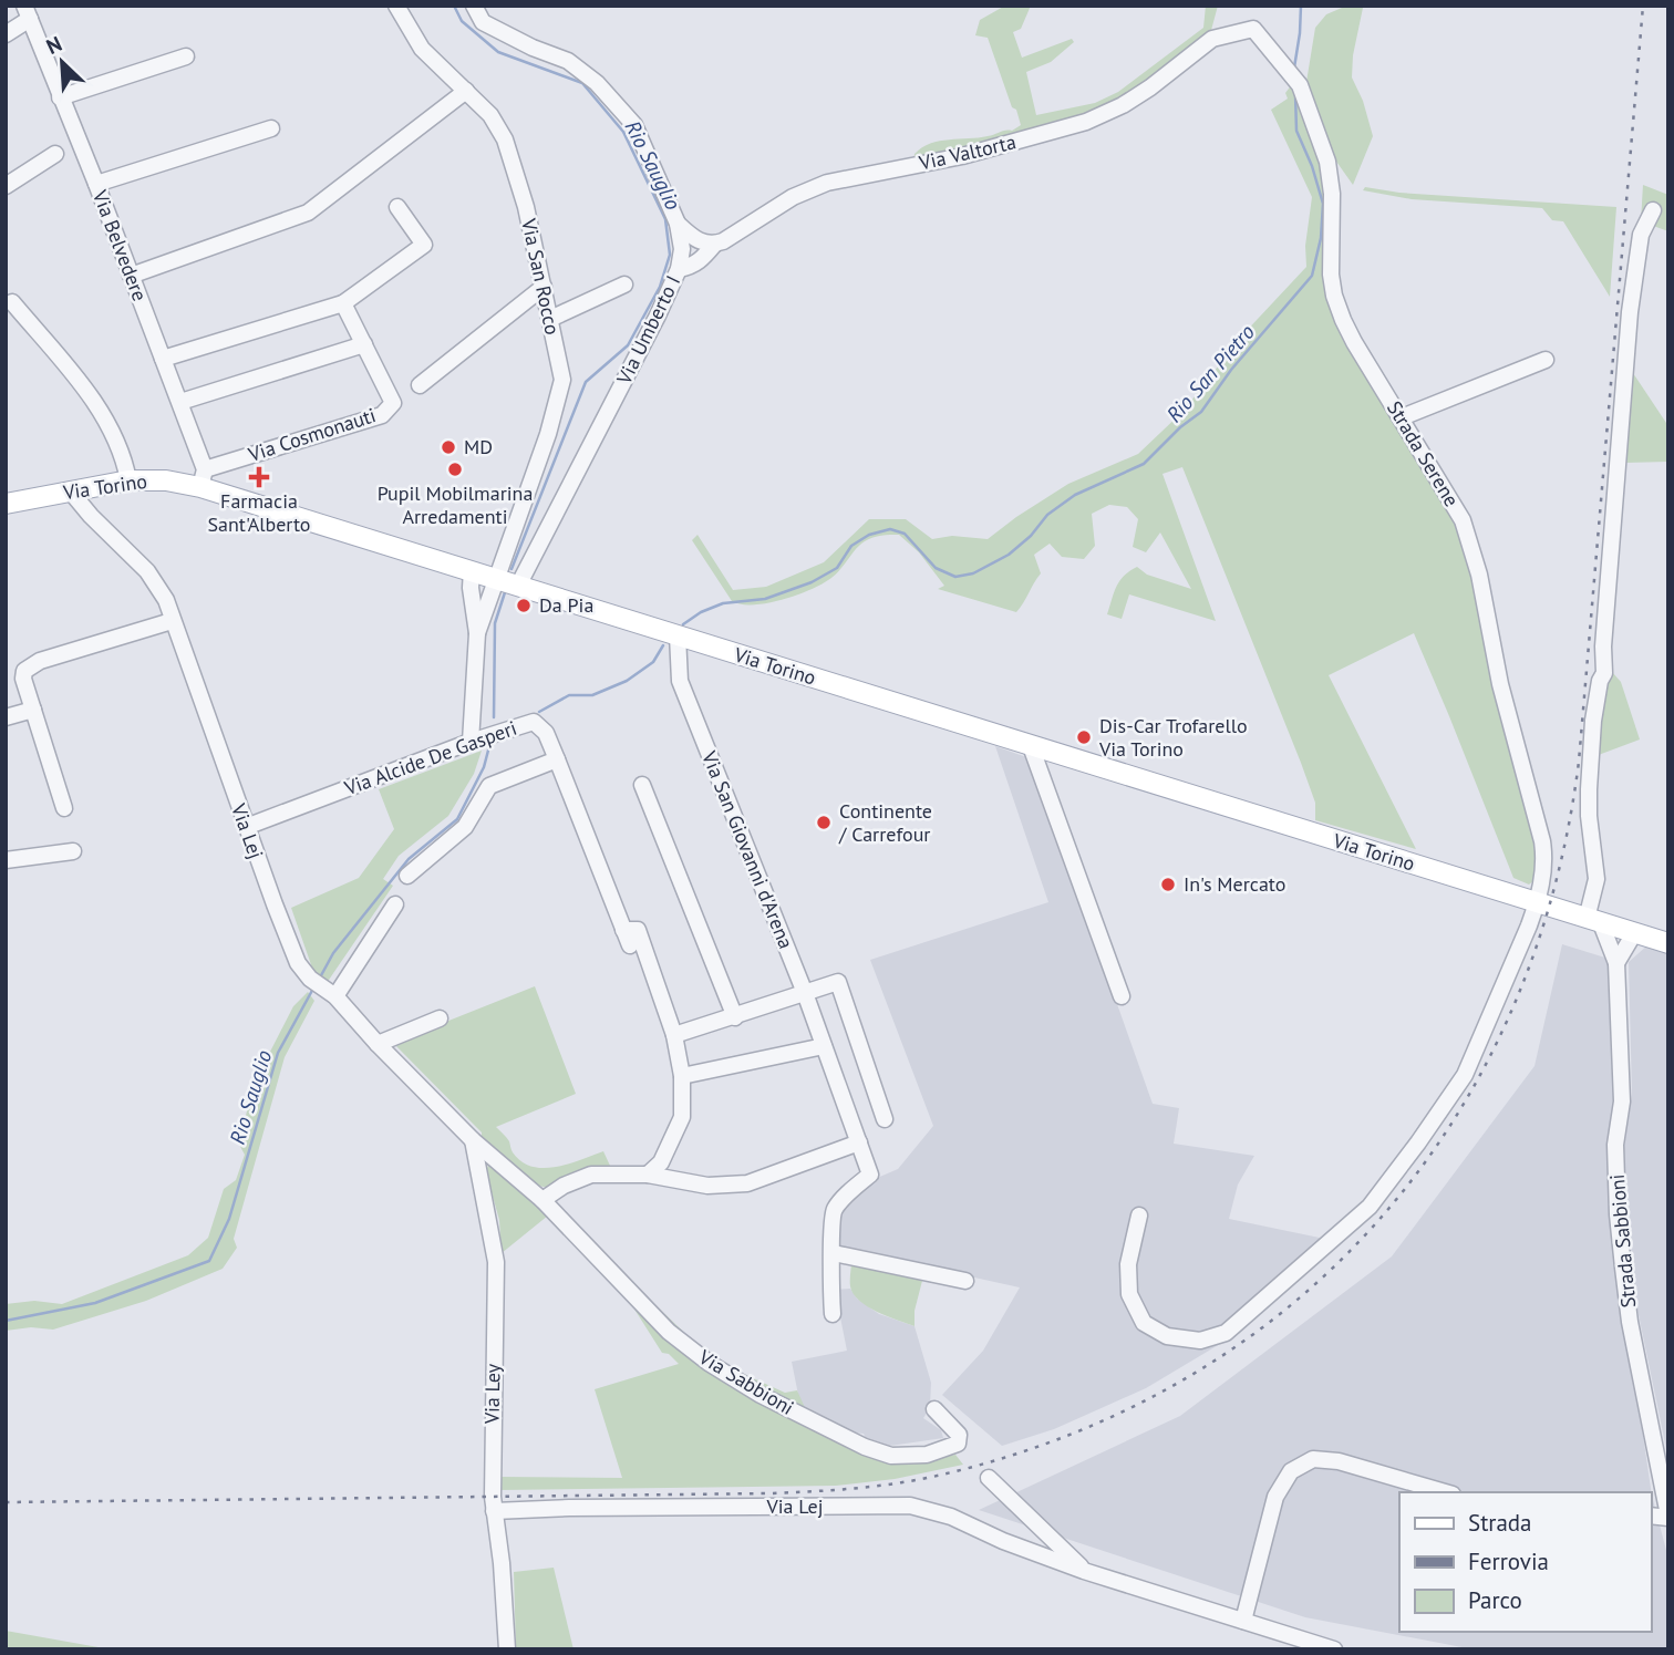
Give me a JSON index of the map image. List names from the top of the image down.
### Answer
{
  "streets": {
    "main road": ["Via Torino"],
    "street": [
      "Via Valtorta",
      "Via Belvedere",
      "Via San Rocco",
      "Via Umberto I",
      "Via Cosmonauti",
      "Strada Serene",
      "Via Alcide De Gasperi",
      "Via Lej",
      "Via San Giovanni d'Arena",
      "Strada Sabbioni",
      "Via Sabbioni",
      "Via Ley"
    ]
  },
  "crossings": [
    ["Via Valtorta", "Via Umberto I"],
    ["Via Valtorta", "Strada Serene"],
    ["Via Belvedere", "Via Cosmonauti"],
    ["Via Belvedere", "Via Torino"],
    ["Via San Rocco", "Via Torino"],
    ["Via Umberto I", "Via Torino"],
    ["Via Cosmonauti", "Via Torino"],
    ["Strada Serene", "Via Torino"],
    ["Via Torino", "Via Lej"],
    ["Via Torino", "Via San Giovanni d'Arena"],
    ["Via Torino", "Strada Sabbioni"],
    ["Via Alcide De Gasperi", "Via Lej"],
    ["Via Lej", "Via Sabbioni"],
    ["Via Lej", "Via Ley"]
  ],
  "water": ["Rio Sauglio", "Rio San Pietro"],
  "places": {
    "other": [
      "MD",
      "Pupil Mobilmarina Arredamenti",
      "Da Pia",
      "Dis-Car Trofarello Via Torino",
      "Continente / Carrefour",
      "In's Mercato"
    ],
    "health": ["Farmacia Sant'Alberto"]
  },
  "legend": ["Strada", "Ferrovia", "Parco"],
  "north": "top left"
}
